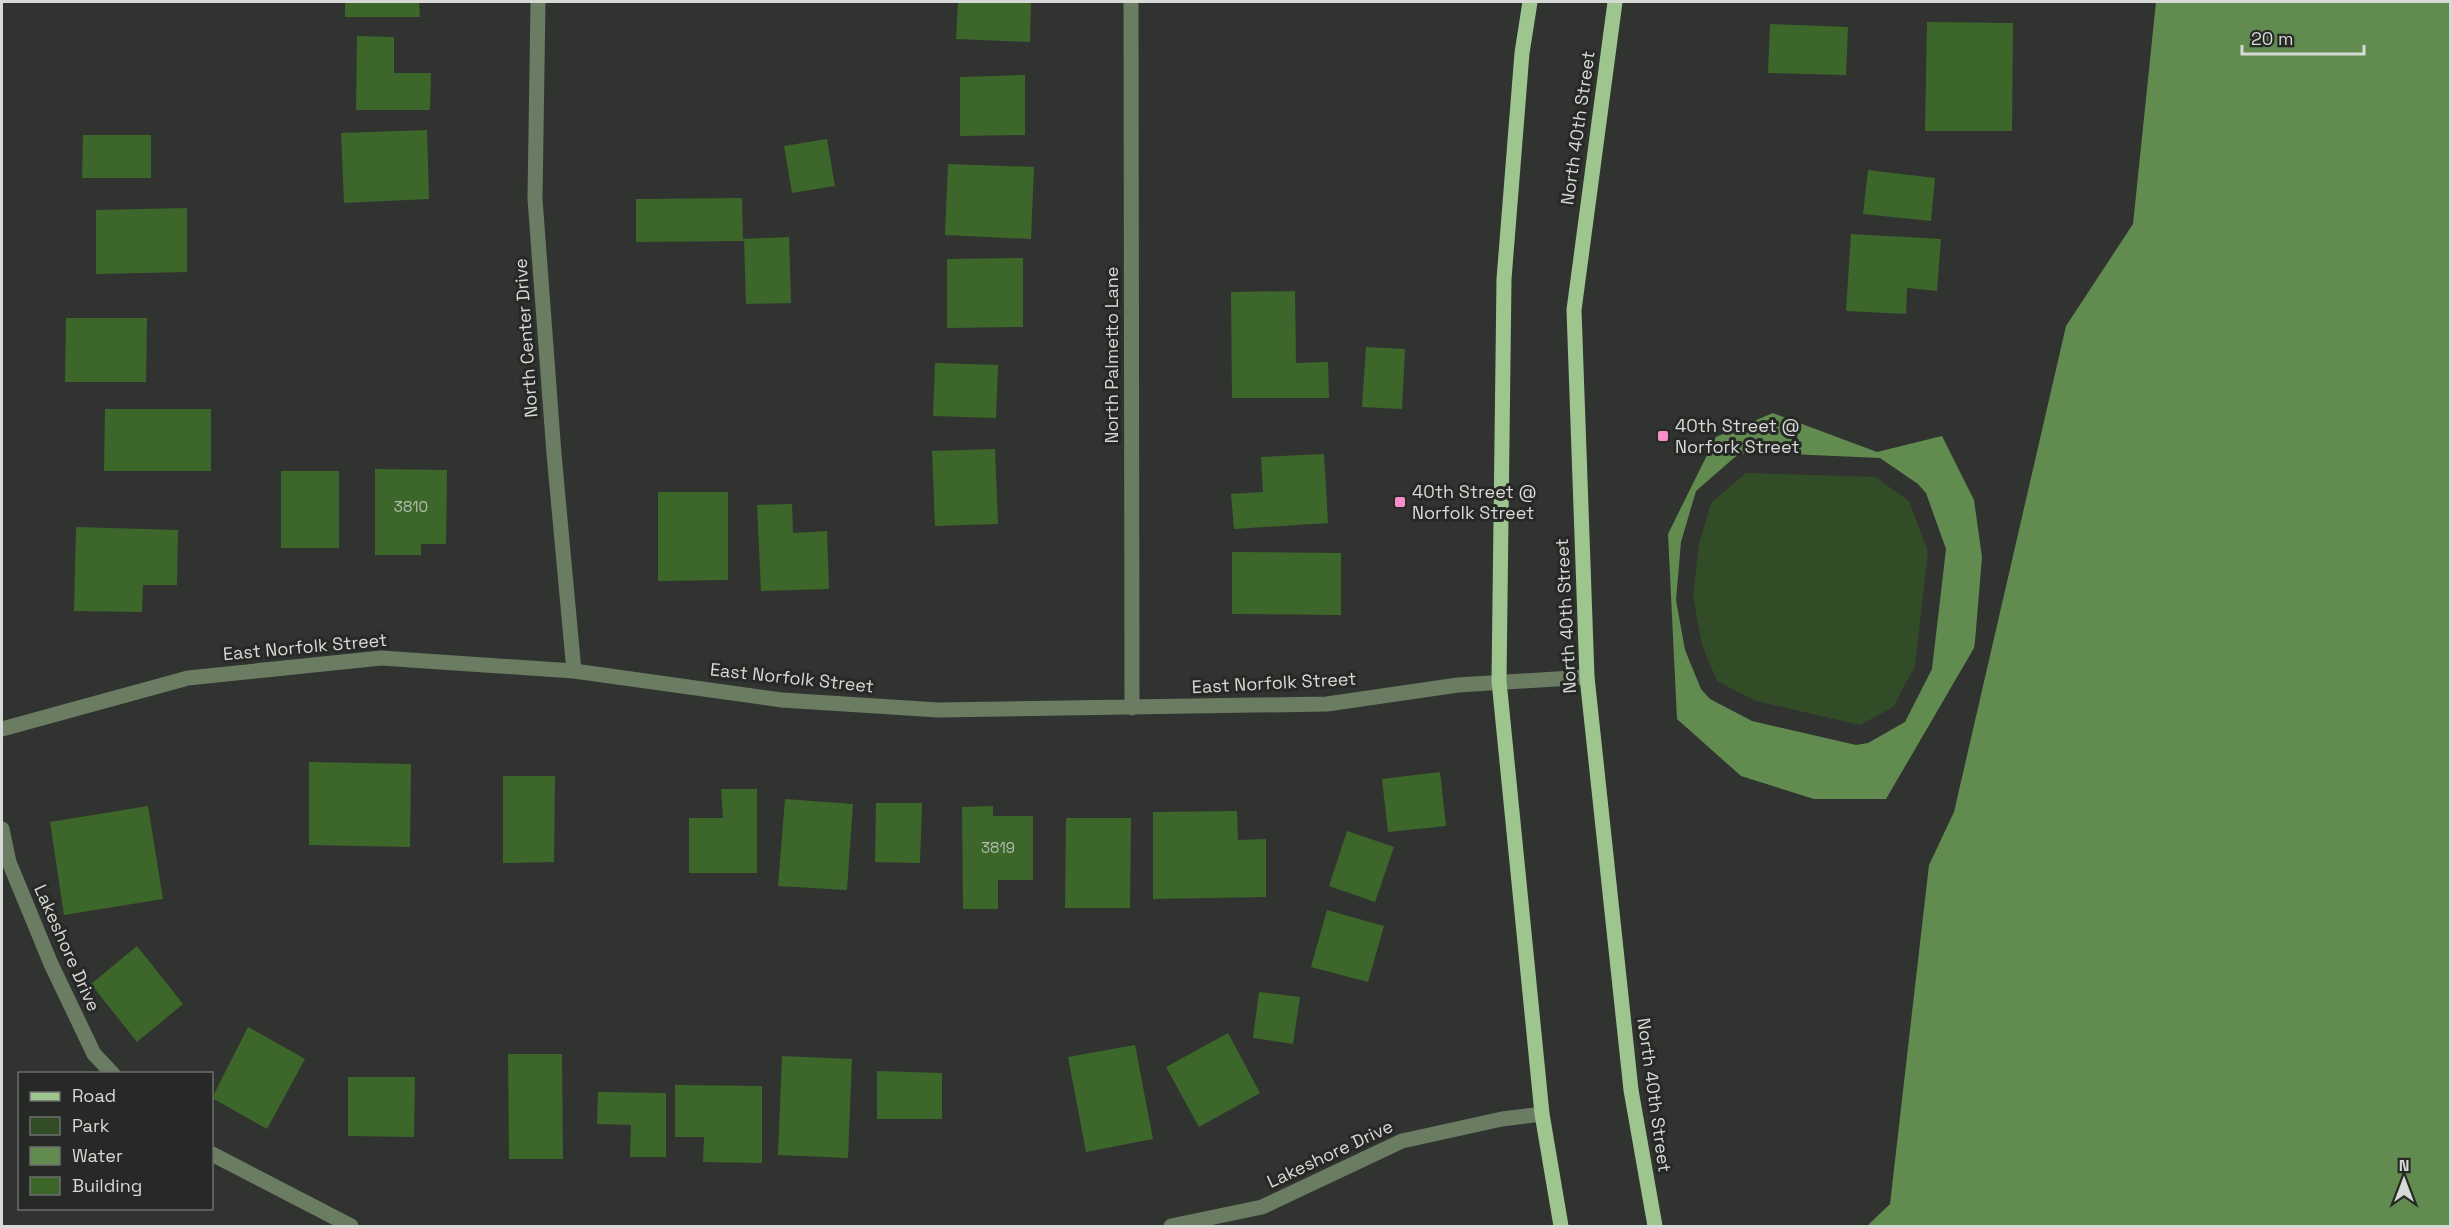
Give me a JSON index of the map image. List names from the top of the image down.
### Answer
{
  "streets": {
    "main road": ["North 40th Street"],
    "street": [
      "North Center Drive",
      "North Palmetto Lane",
      "East Norfolk Street",
      "Lakeshore Drive"
    ]
  },
  "crossings": [
    ["North 40th Street", "East Norfolk Street"],
    ["North Center Drive", "East Norfolk Street"],
    ["North Palmetto Lane", "East Norfolk Street"]
  ],
  "places": {
    "transit": ["40th Street @ Norfork Street", "40th Street @ Norfolk Street"]
  },
  "house_numbers": ["3810", "3819"],
  "legend": [
    "Road",
    "Park",
    "Water",
    "Building"
  ],
  "scale_bar": "20 m",
  "north": "top"
}
